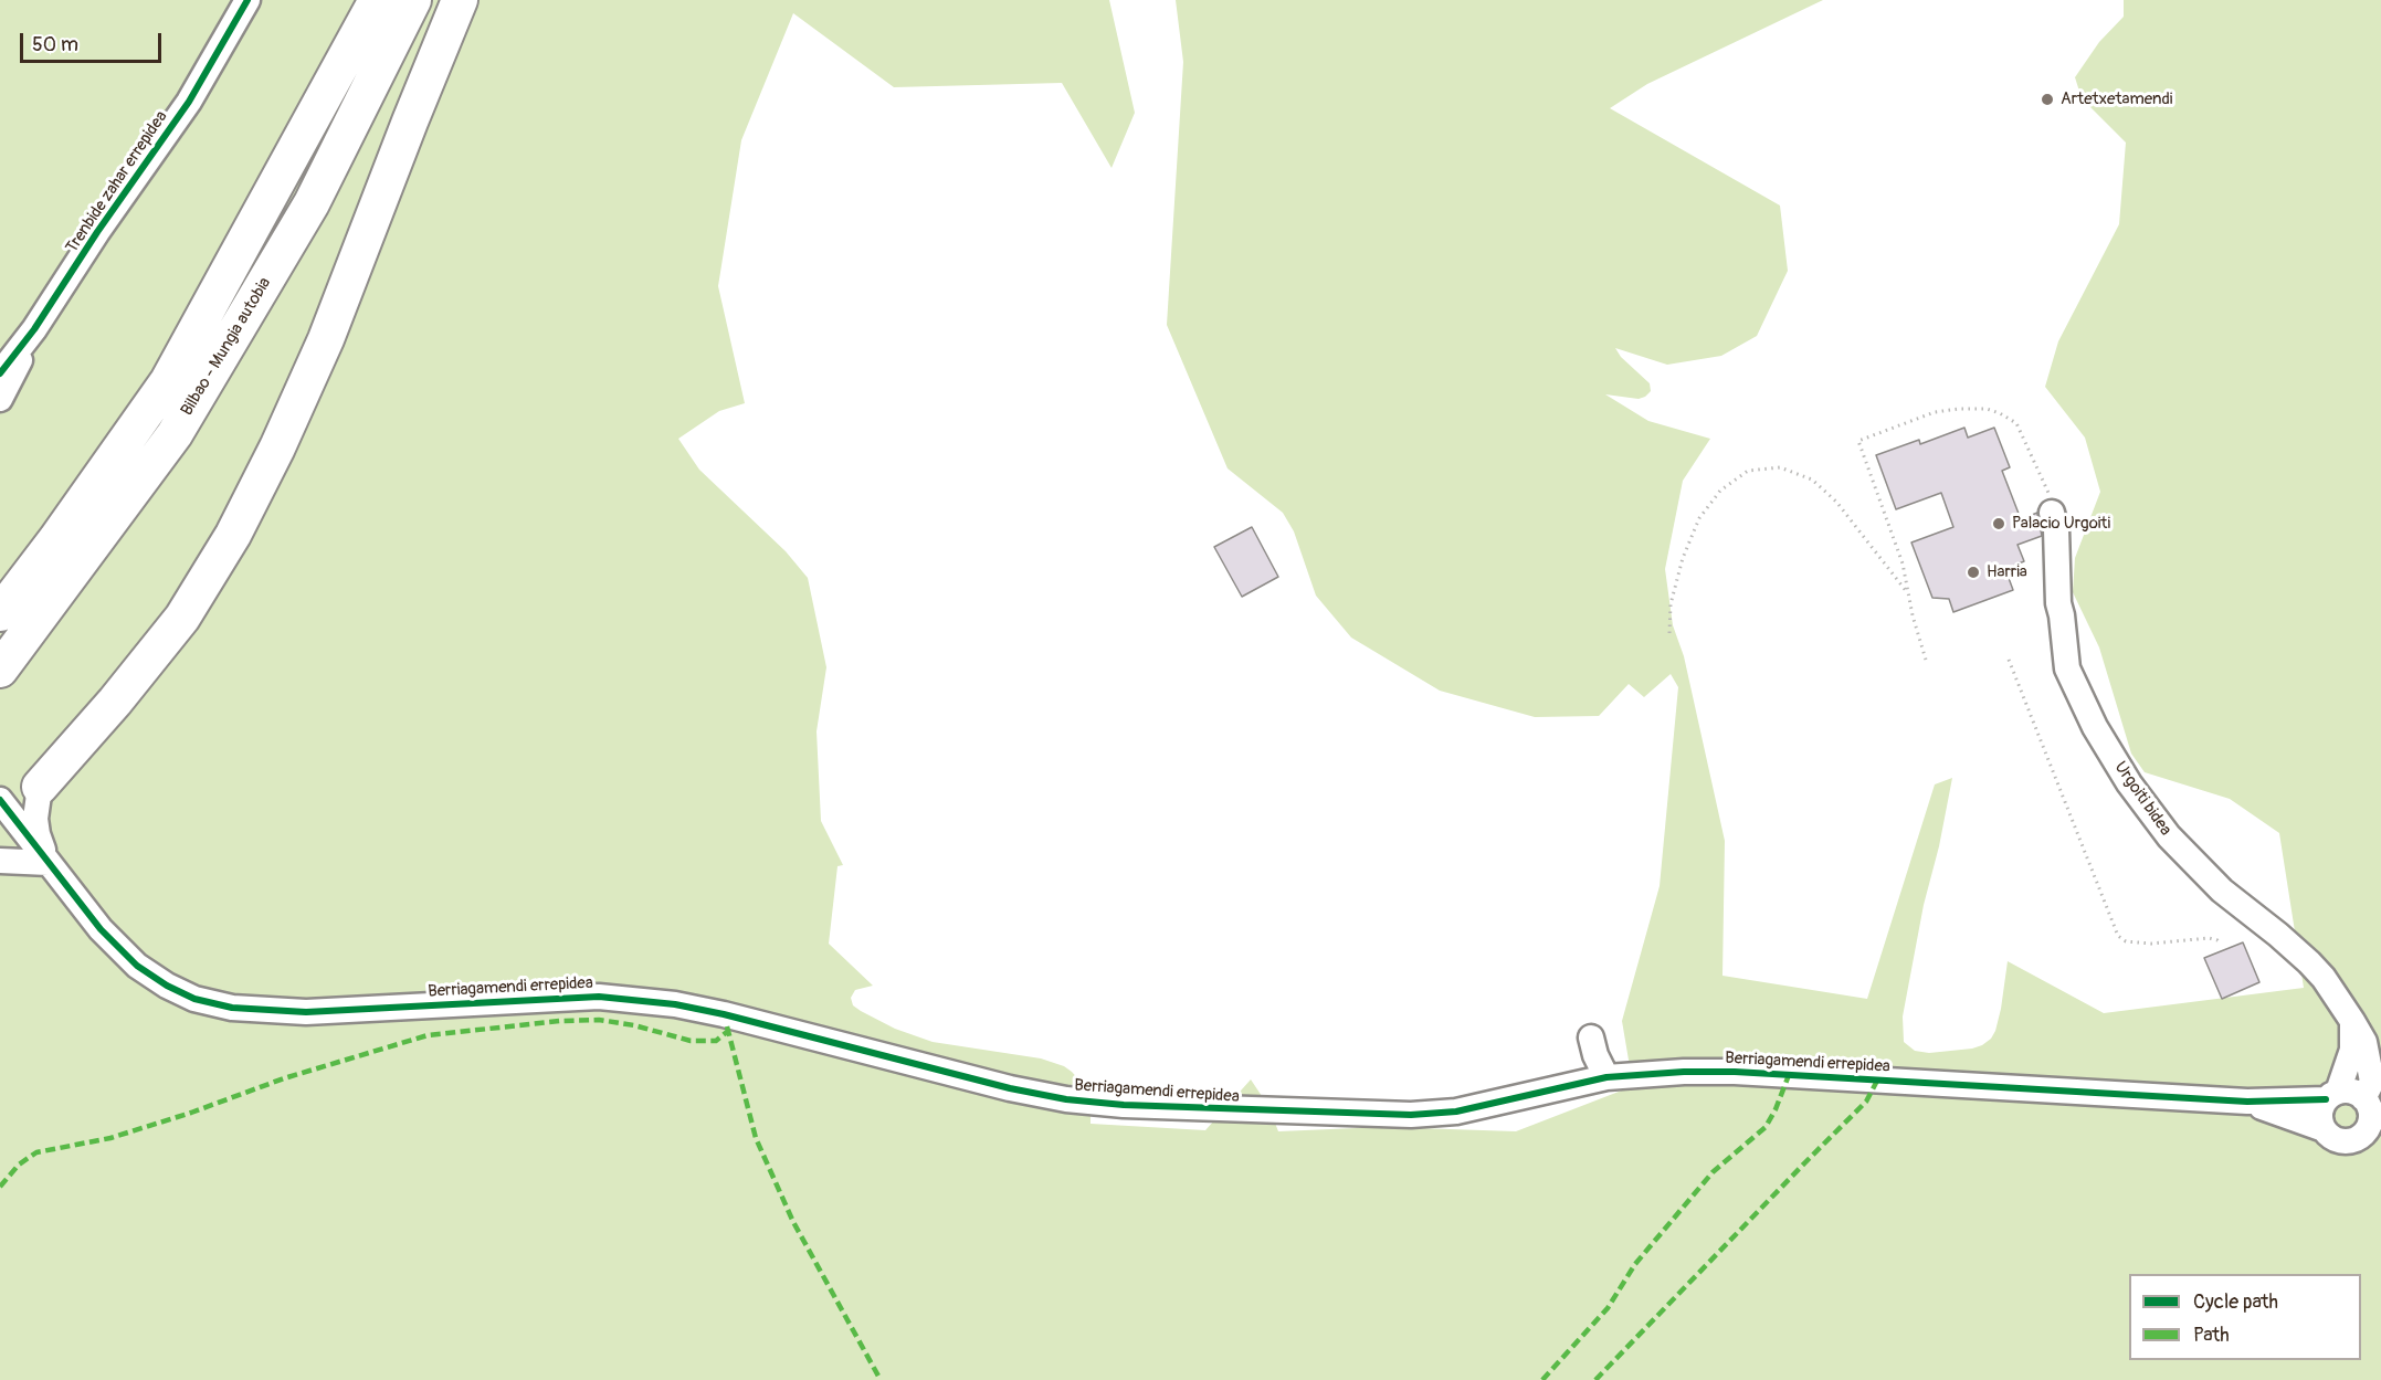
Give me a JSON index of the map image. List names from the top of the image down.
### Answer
{
  "streets": {
    "highway": ["Bilbao - Mungia autobia"],
    "street": ["Trenbide zahar errepidea", "Urgoiti bidea", "Berriagamendi errepidea"]
  },
  "places": ["Artetxetamendi", "Palacio Urgoiti", "Harria"],
  "legend": ["Cycle path", "Path"],
  "scale_bar": "50 m"
}
